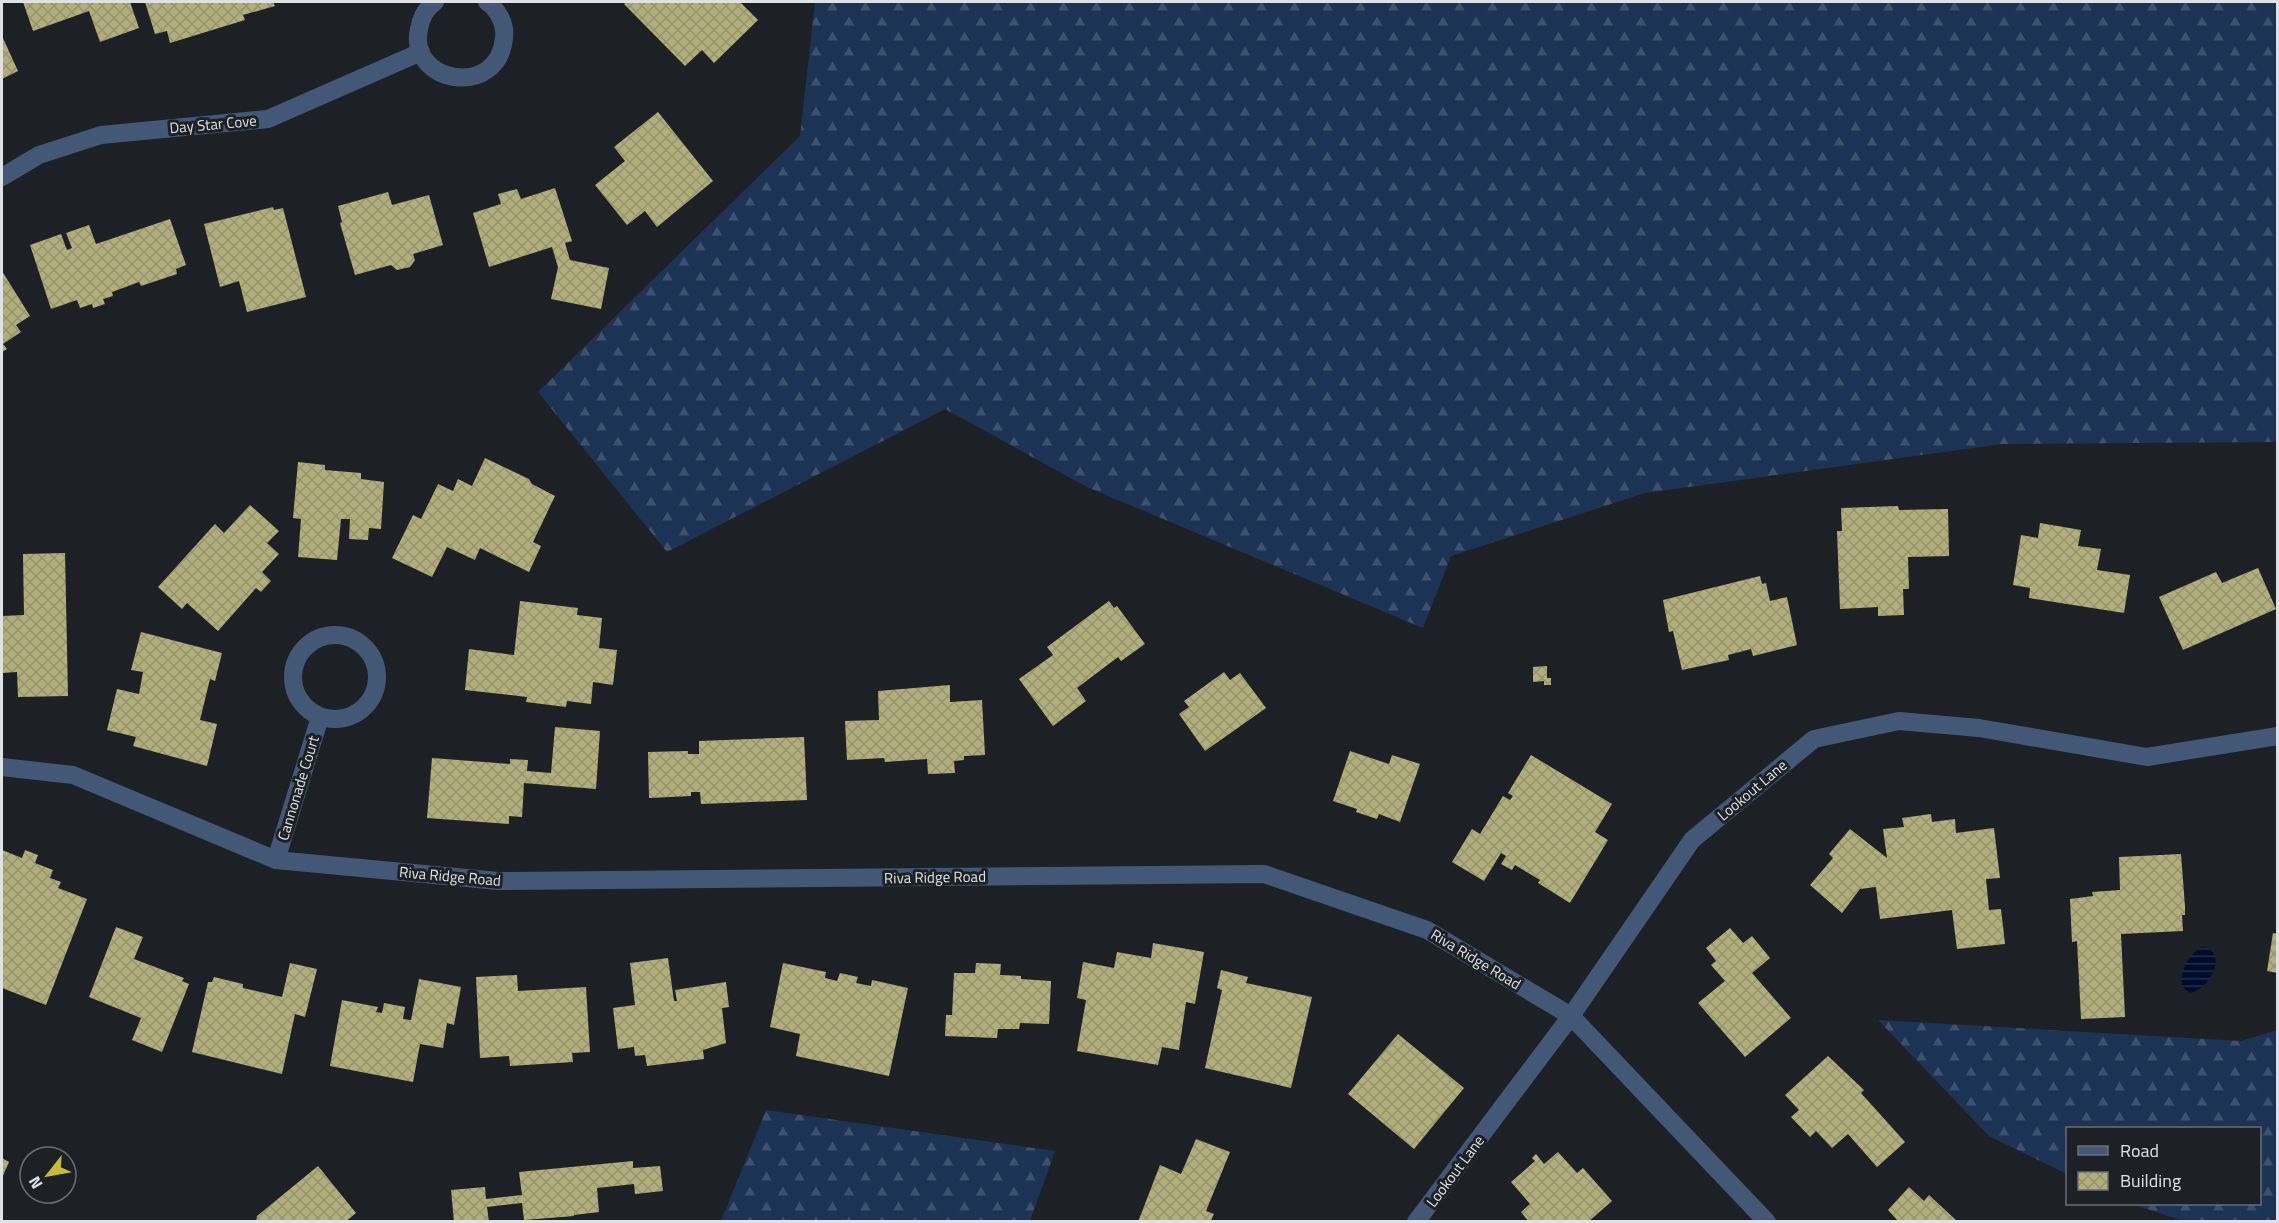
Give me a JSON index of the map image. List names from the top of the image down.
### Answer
{
  "streets": {
    "street": [
      "Day Star Cove",
      "Cannonade Court",
      "Lookout Lane",
      "Riva Ridge Road"
    ]
  },
  "crossings": [
    ["Cannonade Court", "Riva Ridge Road"],
    ["Lookout Lane", "Riva Ridge Road"]
  ],
  "legend": ["Road", "Building"],
  "north": "bottom left"
}
